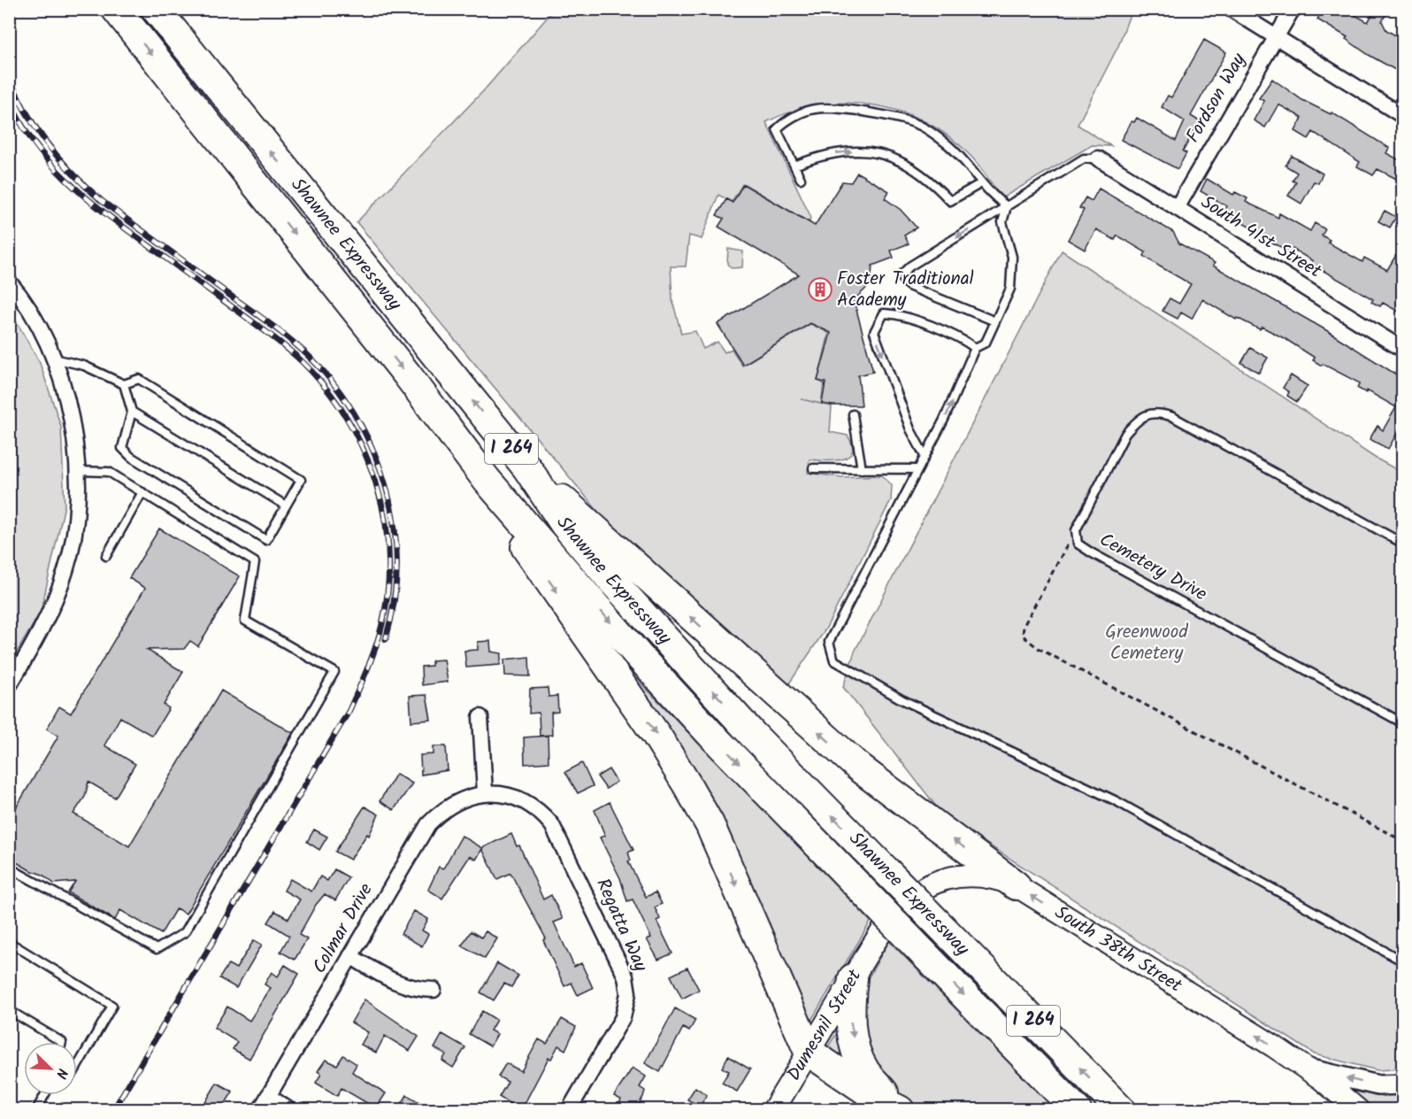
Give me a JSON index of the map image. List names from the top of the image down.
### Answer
{
  "streets": {
    "highway": ["Shawnee Expressway", "I 264"],
    "main road": ["South 38th Street", "Dumesnil Street"],
    "street": [
      "Fordson Way",
      "South 41st Street",
      "Regatta Way",
      "Colmar Drive"
    ],
    "lane": ["Cemetery Drive"]
  },
  "crossings": [
    ["Fordson Way", "South 41st Street"],
    ["Regatta Way", "Colmar Drive"],
    ["South 38th Street", "Dumesnil Street"]
  ],
  "one_way": ["South 38th Street"],
  "parks": ["Greenwood Cemetery"],
  "places": {
    "building": ["Foster Traditional Academy"]
  },
  "north": "bottom right"
}
